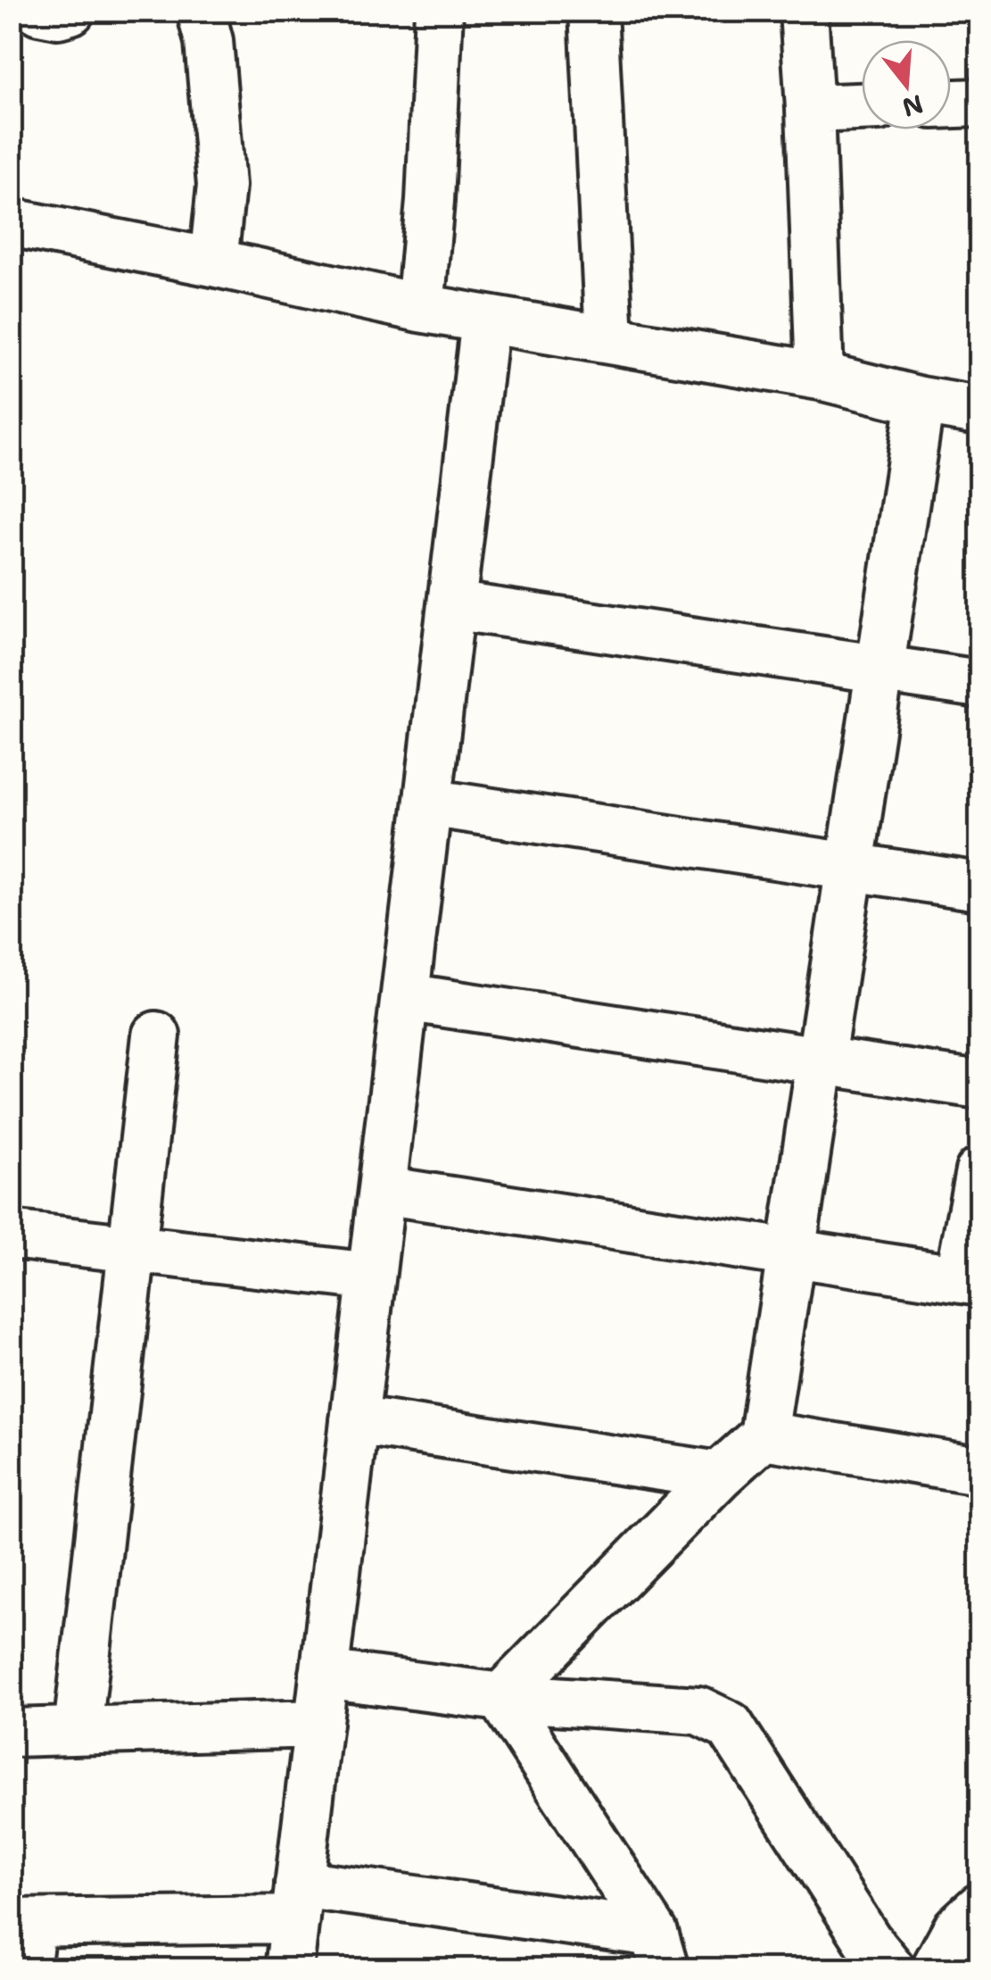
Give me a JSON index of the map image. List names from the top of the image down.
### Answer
{
  "north": "bottom"
}
